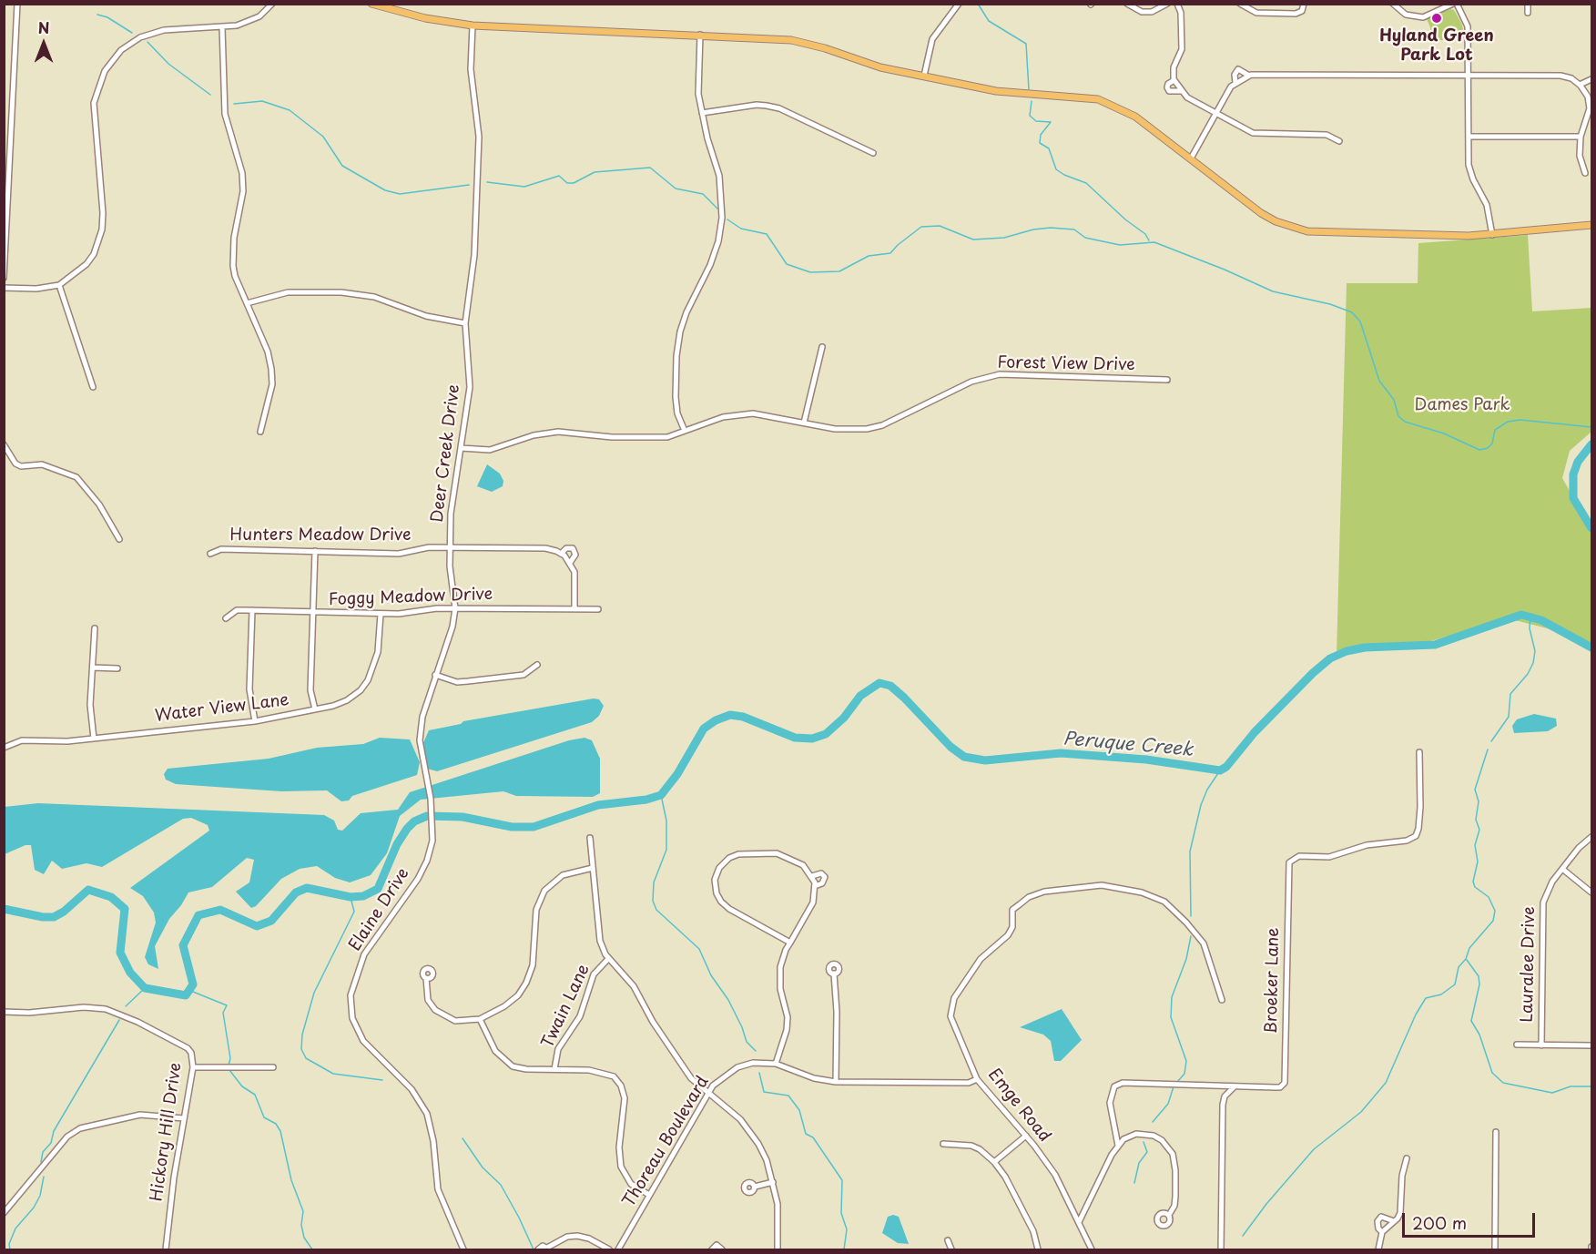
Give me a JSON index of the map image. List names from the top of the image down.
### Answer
{
  "streets": {
    "street": [
      "Forest View Drive",
      "Deer Creek Drive",
      "Hunters Meadow Drive",
      "Foggy Meadow Drive",
      "Water View Lane",
      "Elaine Drive",
      "Lauralee Drive",
      "Broeker Lane",
      "Twain Lane",
      "Emge Road",
      "Hickory Hill Drive",
      "Thoreau Boulevard"
    ]
  },
  "crossings": [
    ["Forest View Drive", "Deer Creek Drive"],
    ["Deer Creek Drive", "Hunters Meadow Drive"],
    ["Deer Creek Drive", "Foggy Meadow Drive"],
    ["Deer Creek Drive", "Elaine Drive"],
    ["Hunters Meadow Drive", "Foggy Meadow Drive"],
    ["Foggy Meadow Drive", "Water View Lane"],
    ["Emge Road", "Thoreau Boulevard"]
  ],
  "water": ["Peruque Creek"],
  "parks": ["Dames Park"],
  "places": ["Hyland Green Park Lot"],
  "scale_bar": "200 m",
  "north": "top"
}
